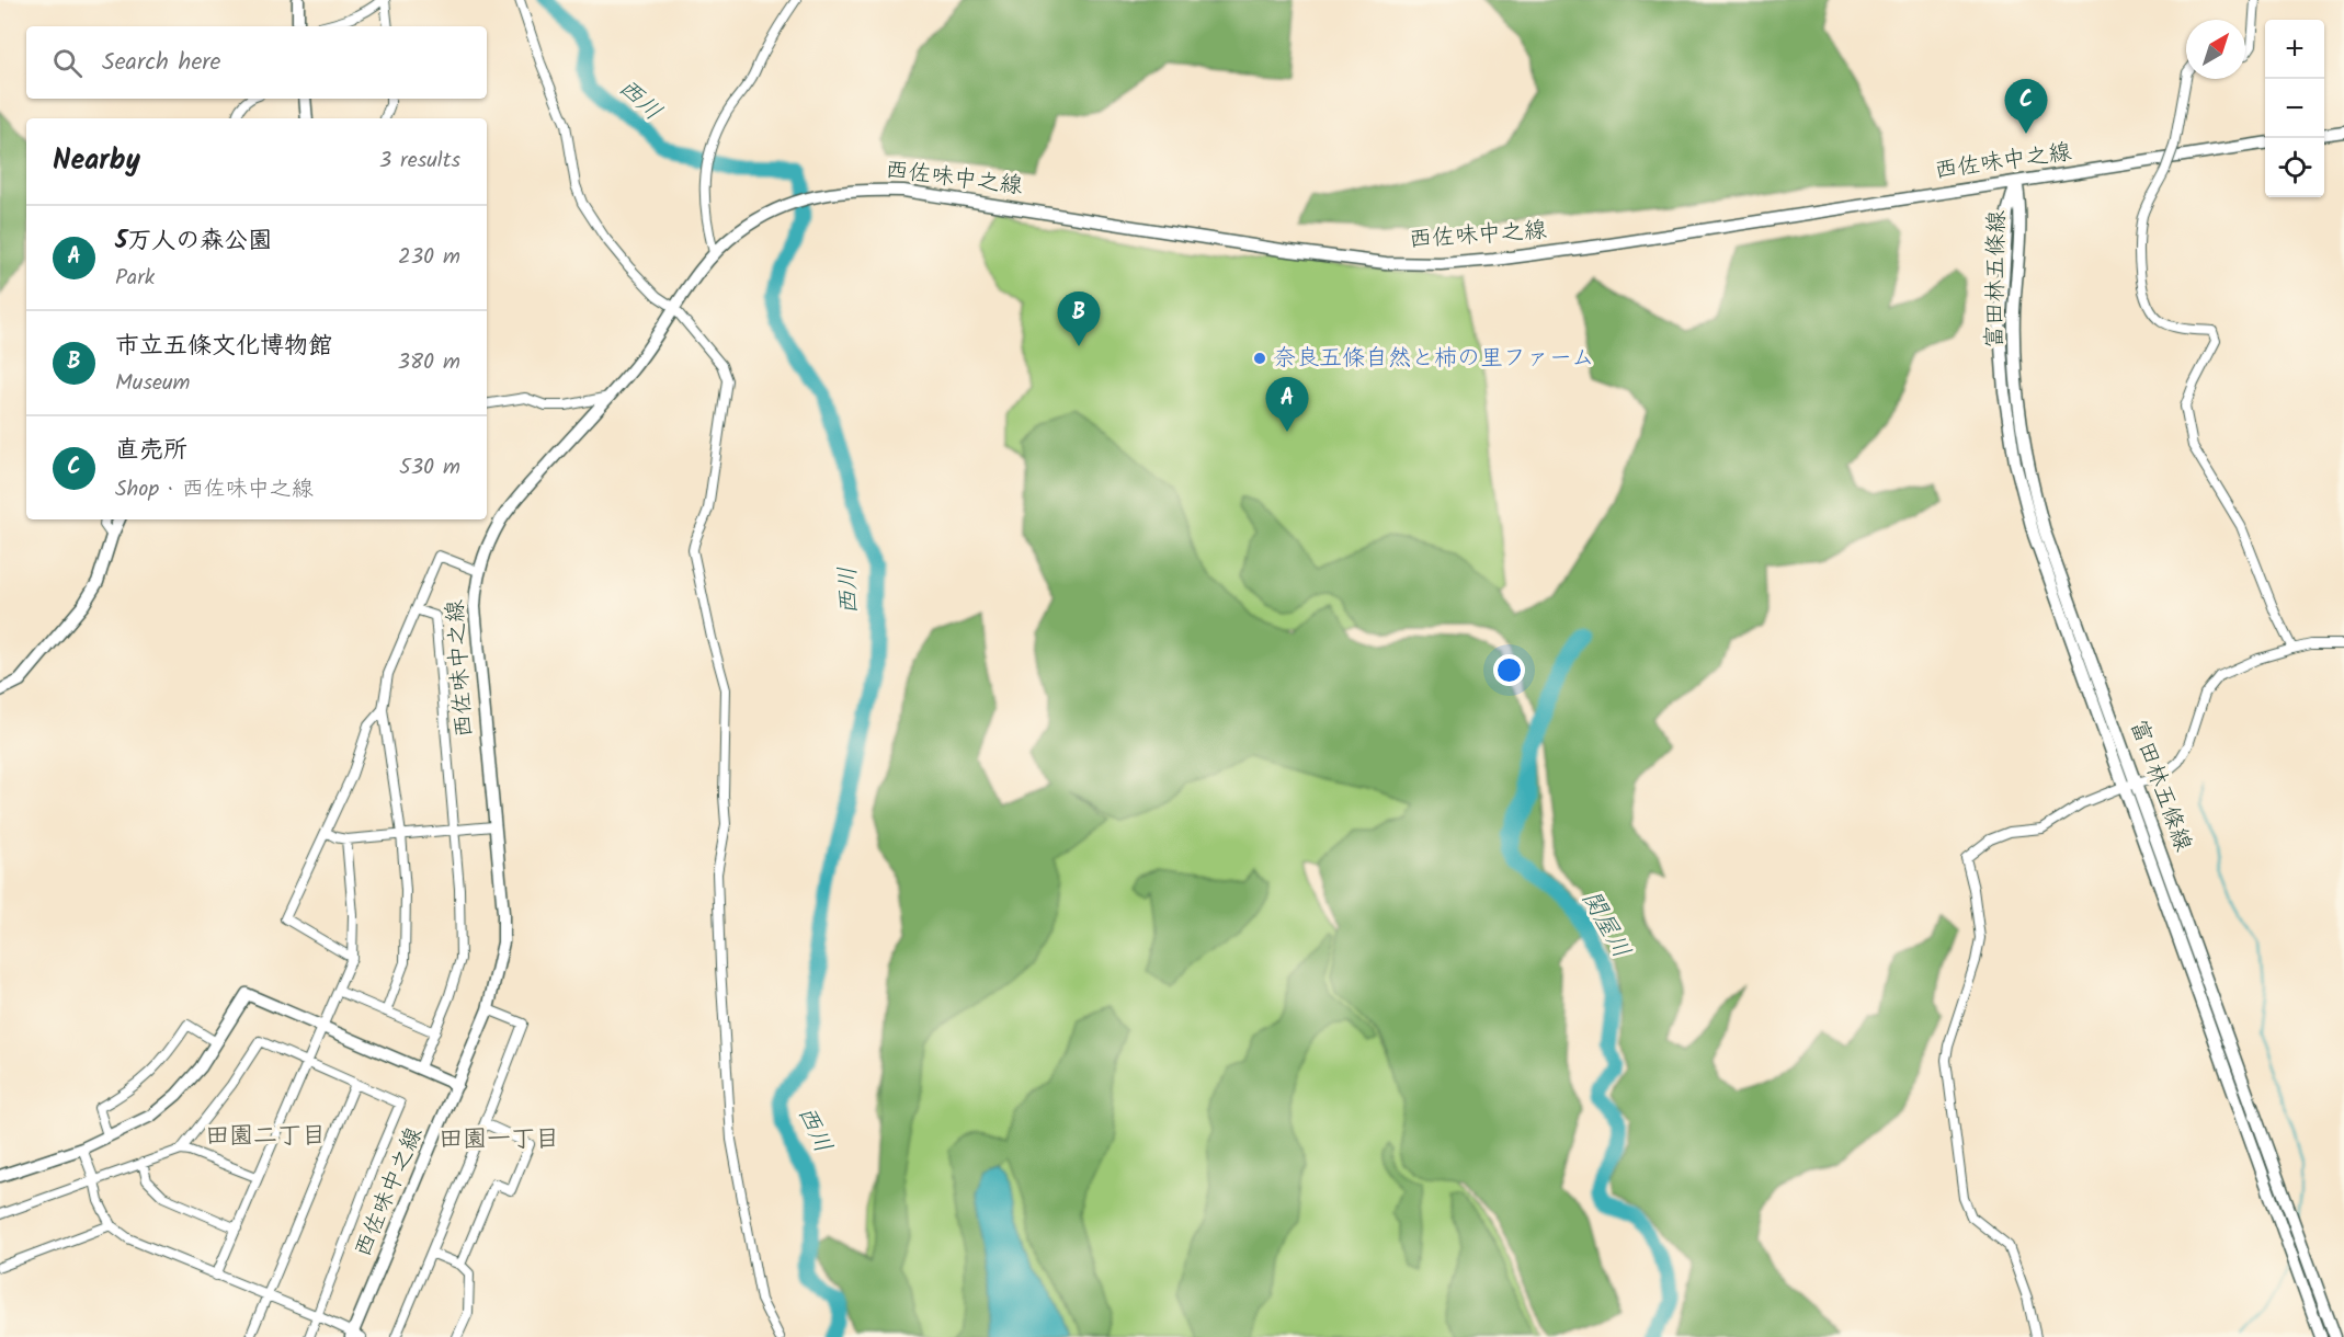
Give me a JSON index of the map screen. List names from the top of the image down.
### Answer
{
  "streets": {
    "main road": ["西佐味中之線", "富田林五條線"]
  },
  "crossings": [
    ["西佐味中之線", "富田林五條線"]
  ],
  "districts": ["田園二丁目", "田園一丁目"],
  "water": ["西川", "関屋川"],
  "places": ["奈良五條自然と柿の里ファーム"],
  "north": "top right",
  "page": {
    "map_buttons": ["+", "−"],
    "search": "Search here",
    "pins": ["C", "B", "A"],
    "heading": ["Nearby", "3 results"],
    "list": [
      {
        "mark": "A",
        "name": "5万人の森公園",
        "note": "Park",
        "value": "230 m"
      },
      {
        "mark": "B",
        "name": "市立五條文化博物館",
        "note": "Museum",
        "value": "380 m"
      },
      {
        "mark": "C",
        "name": "直売所",
        "note": "Shop · 西佐味中之線",
        "value": "530 m"
      }
    ]
  }
}
